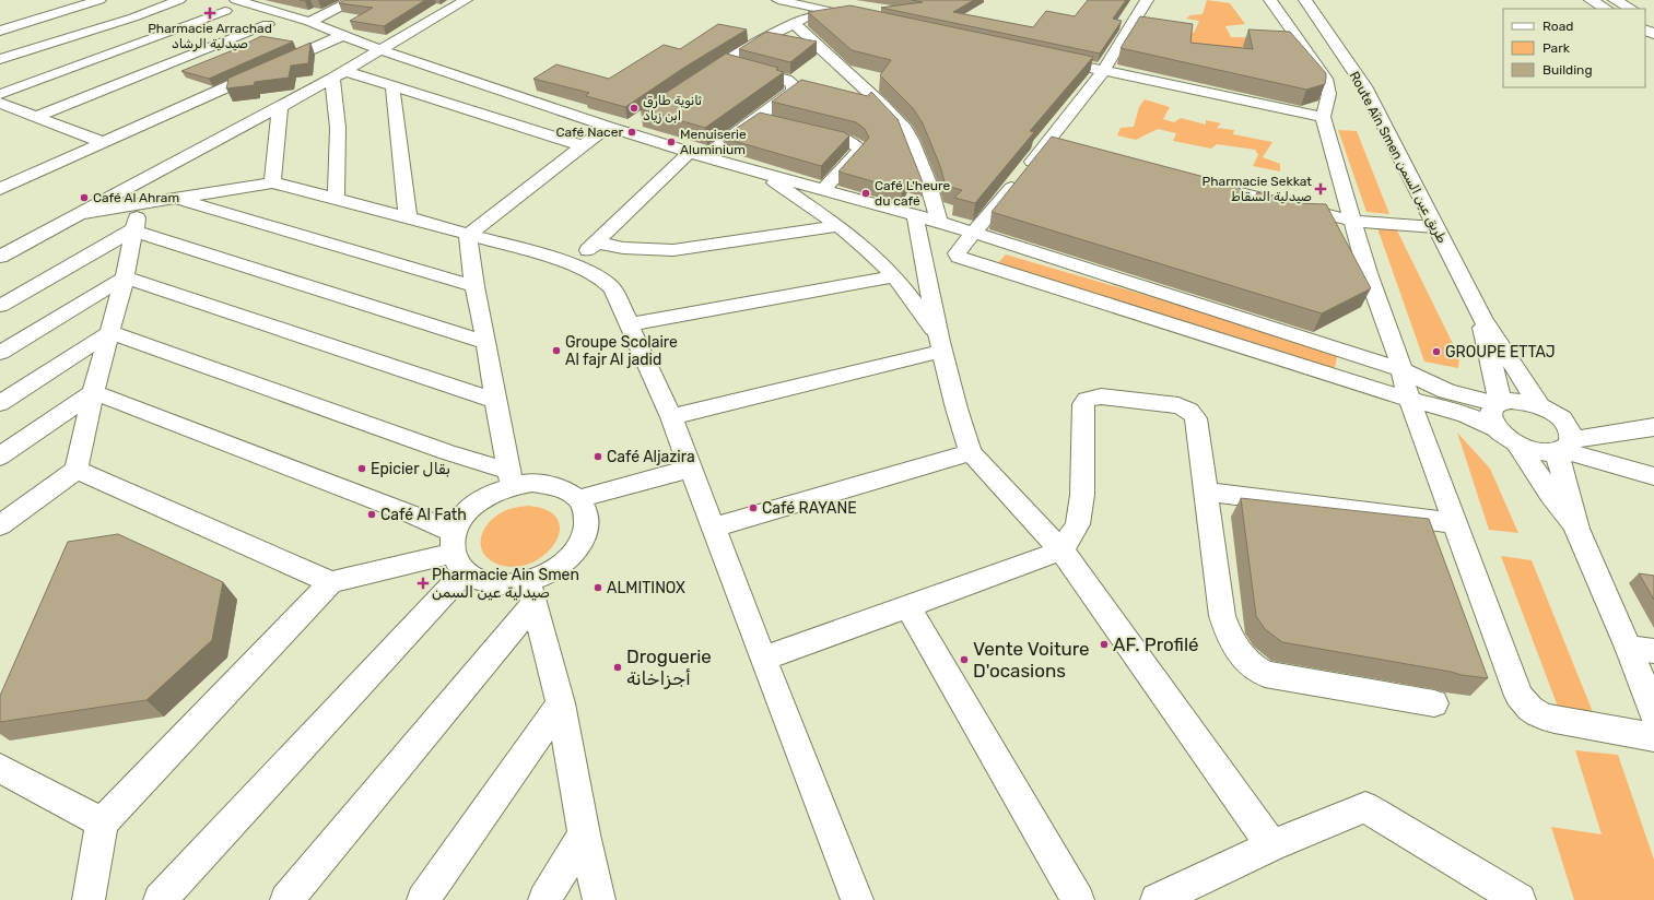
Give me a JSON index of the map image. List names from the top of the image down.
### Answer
{
  "streets": {
    "main road": ["Route Aïn Smen طريق عين السمن"]
  },
  "places": {
    "health": ["Pharmacie Arrachad صيدلية الرشاد", "Pharmacie Sekkat صيدلية السقاط", "Pharmacie Ain Smen صيدلية عين السمن"],
    "other": [
      "ثانوية طارق ابن زياد",
      "Café Nacer",
      "Menuiserie Aluminium",
      "Café L'heure du café",
      "Café Al Ahram",
      "Groupe Scolaire Al fajr Al jadid",
      "GROUPE ETTAJ",
      "Café Aljazira",
      "Epicier بقال",
      "Café RAYANE",
      "Café Al Fath",
      "ALMITINOX",
      "AF. Profilé",
      "Vente Voiture D'ocasions",
      "Droguerie أجزاخانة"
    ]
  },
  "legend": ["Road", "Park", "Building"]
}
